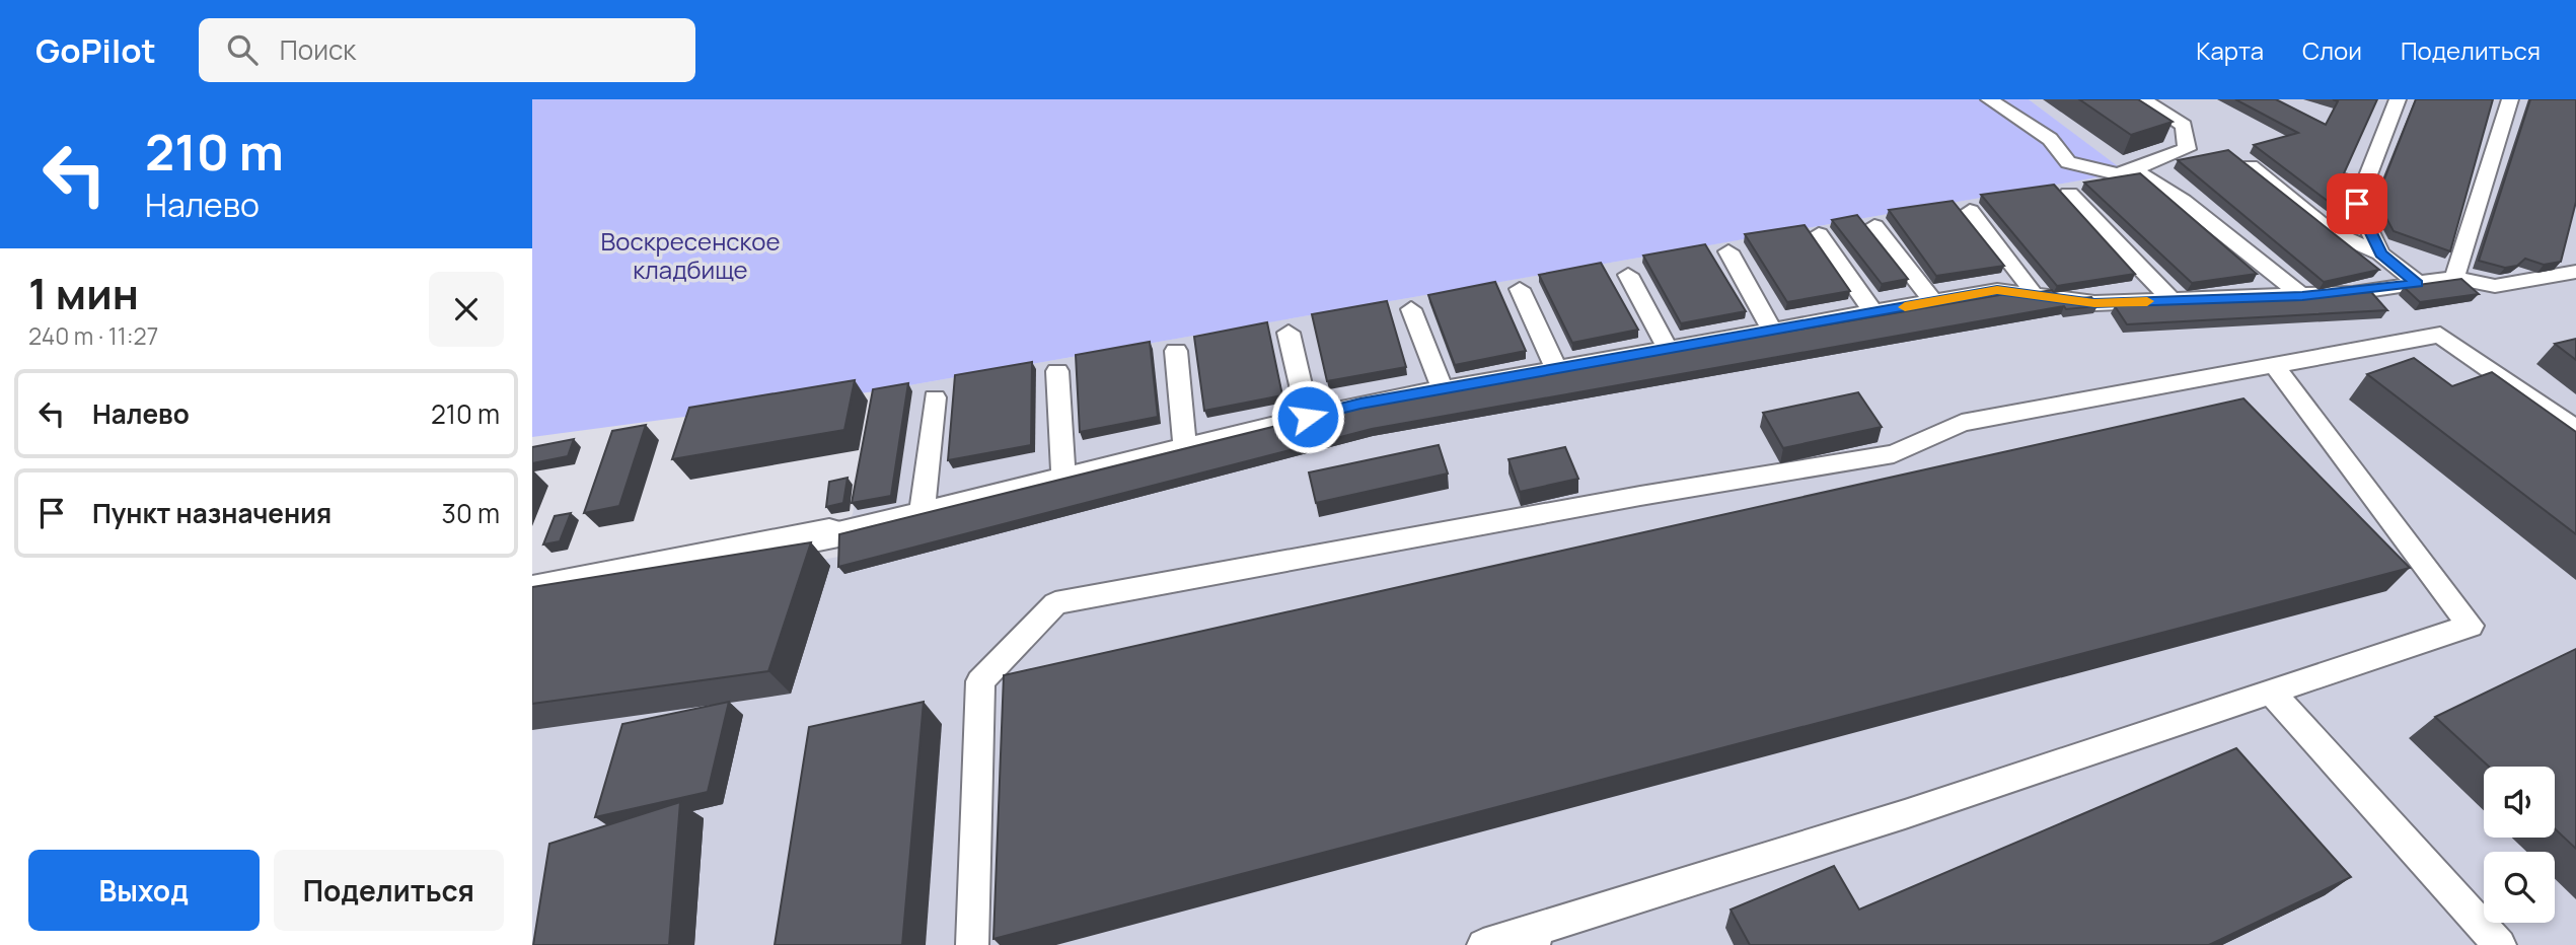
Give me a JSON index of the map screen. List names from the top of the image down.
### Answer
{
  "parks": ["Воскресенское кладбище"],
  "page": {
    "header": "GoPilot",
    "search": "Поиск",
    "nav": ["Карта", "Слои", "Поделиться"],
    "turn": ["210 m", "Налево"],
    "heading": ["1 мин", "240 m · 11:27"],
    "list": [
      {
        "name": "Налево",
        "value": "210 m"
      },
      {
        "name": "Пункт назначения",
        "value": "30 m"
      }
    ],
    "buttons": ["Выход", "Поделиться"]
  }
}
